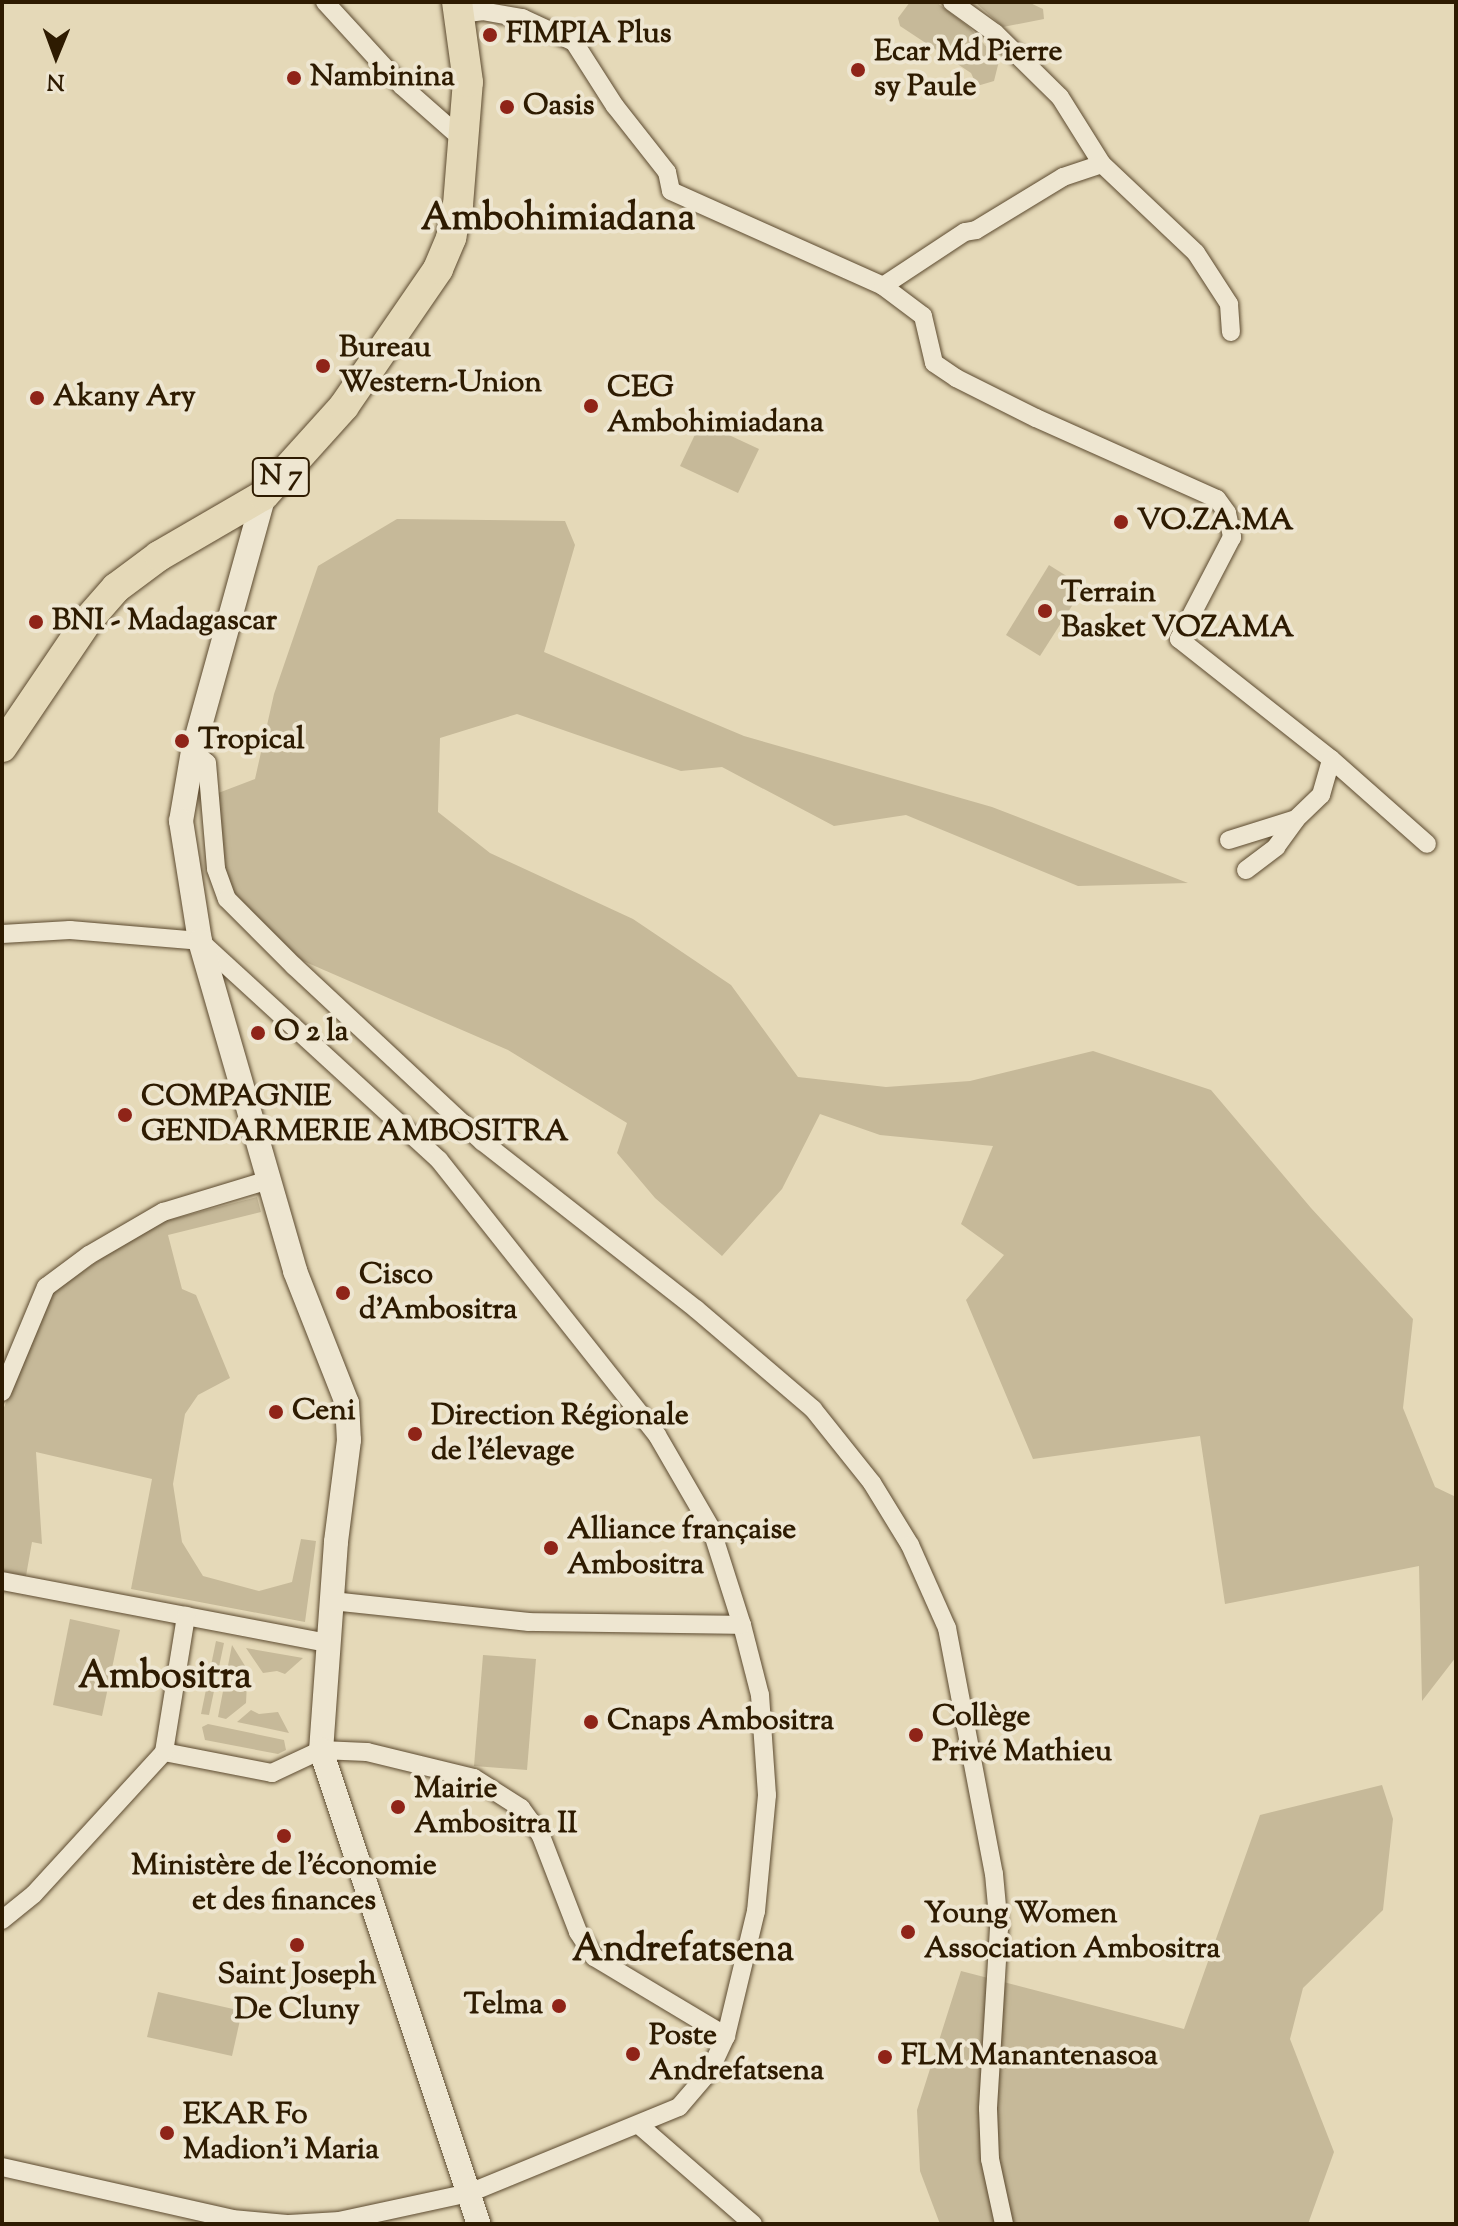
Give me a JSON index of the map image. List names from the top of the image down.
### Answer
{
  "streets": {
    "main road": ["N 7"]
  },
  "districts": ["Ambohimiadana", "Ambositra", "Andrefatsena"],
  "places": [
    "FIMPIA Plus",
    "Ecar Md Pierre sy Paule",
    "Nambinina",
    "Oasis",
    "Bureau Western-Union",
    "Akany Ary",
    "CEG Ambohimiadana",
    "VO.ZA.MA",
    "Terrain Basket VOZAMA",
    "BNI - Madagascar",
    "Tropical",
    "O 2 la",
    "COMPAGNIE GENDARMERIE AMBOSITRA",
    "Cisco d'Ambositra",
    "Ceni",
    "Direction Régionale de l'élevage",
    "Alliance française Ambositra",
    "Cnaps Ambositra",
    "Collège Privé Mathieu",
    "Mairie Ambositra II",
    "Ministère de l'économie et des finances",
    "Young Women Association Ambositra",
    "Saint Joseph De Cluny",
    "Telma",
    "Poste Andrefatsena",
    "FLM Manantenasoa",
    "EKAR Fo Madion'i Maria"
  ],
  "north": "bottom"
}
